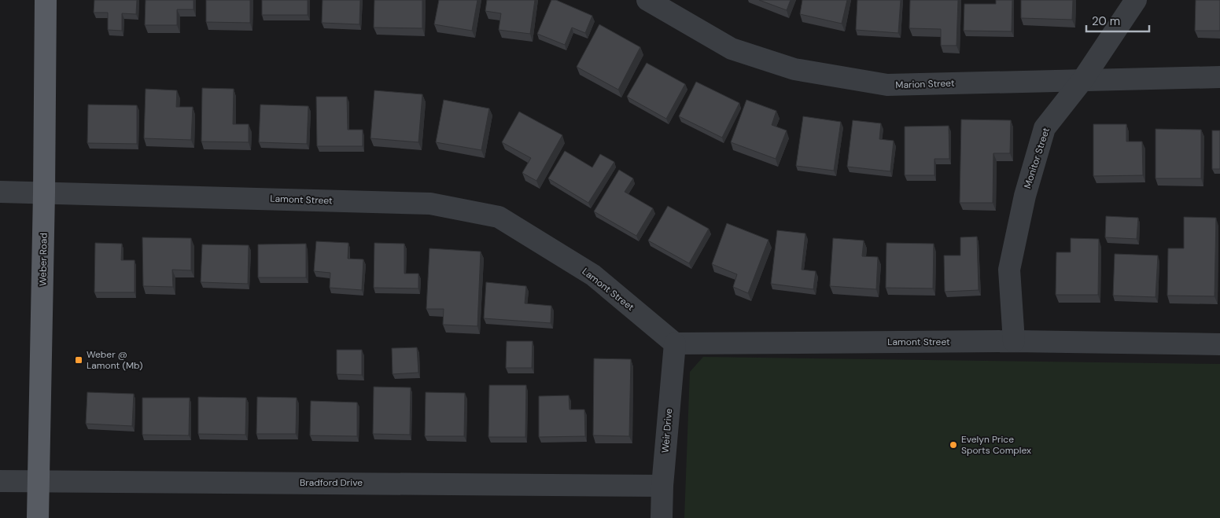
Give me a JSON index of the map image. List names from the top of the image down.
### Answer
{
  "streets": {
    "main road": ["Weber Road"],
    "street": [
      "Marion Street",
      "Monitor Street",
      "Lamont Street",
      "Weir Drive",
      "Bradford Drive"
    ]
  },
  "crossings": [
    ["Marion Street", "Monitor Street"],
    ["Monitor Street", "Lamont Street"],
    ["Lamont Street", "Weber Road"],
    ["Lamont Street", "Weir Drive"],
    ["Weber Road", "Bradford Drive"],
    ["Weir Drive", "Bradford Drive"]
  ],
  "places": {
    "transit": ["Weber @ Lamont (Mb)"],
    "other": ["Evelyn Price Sports Complex"]
  },
  "scale_bar": "20 m"
}
